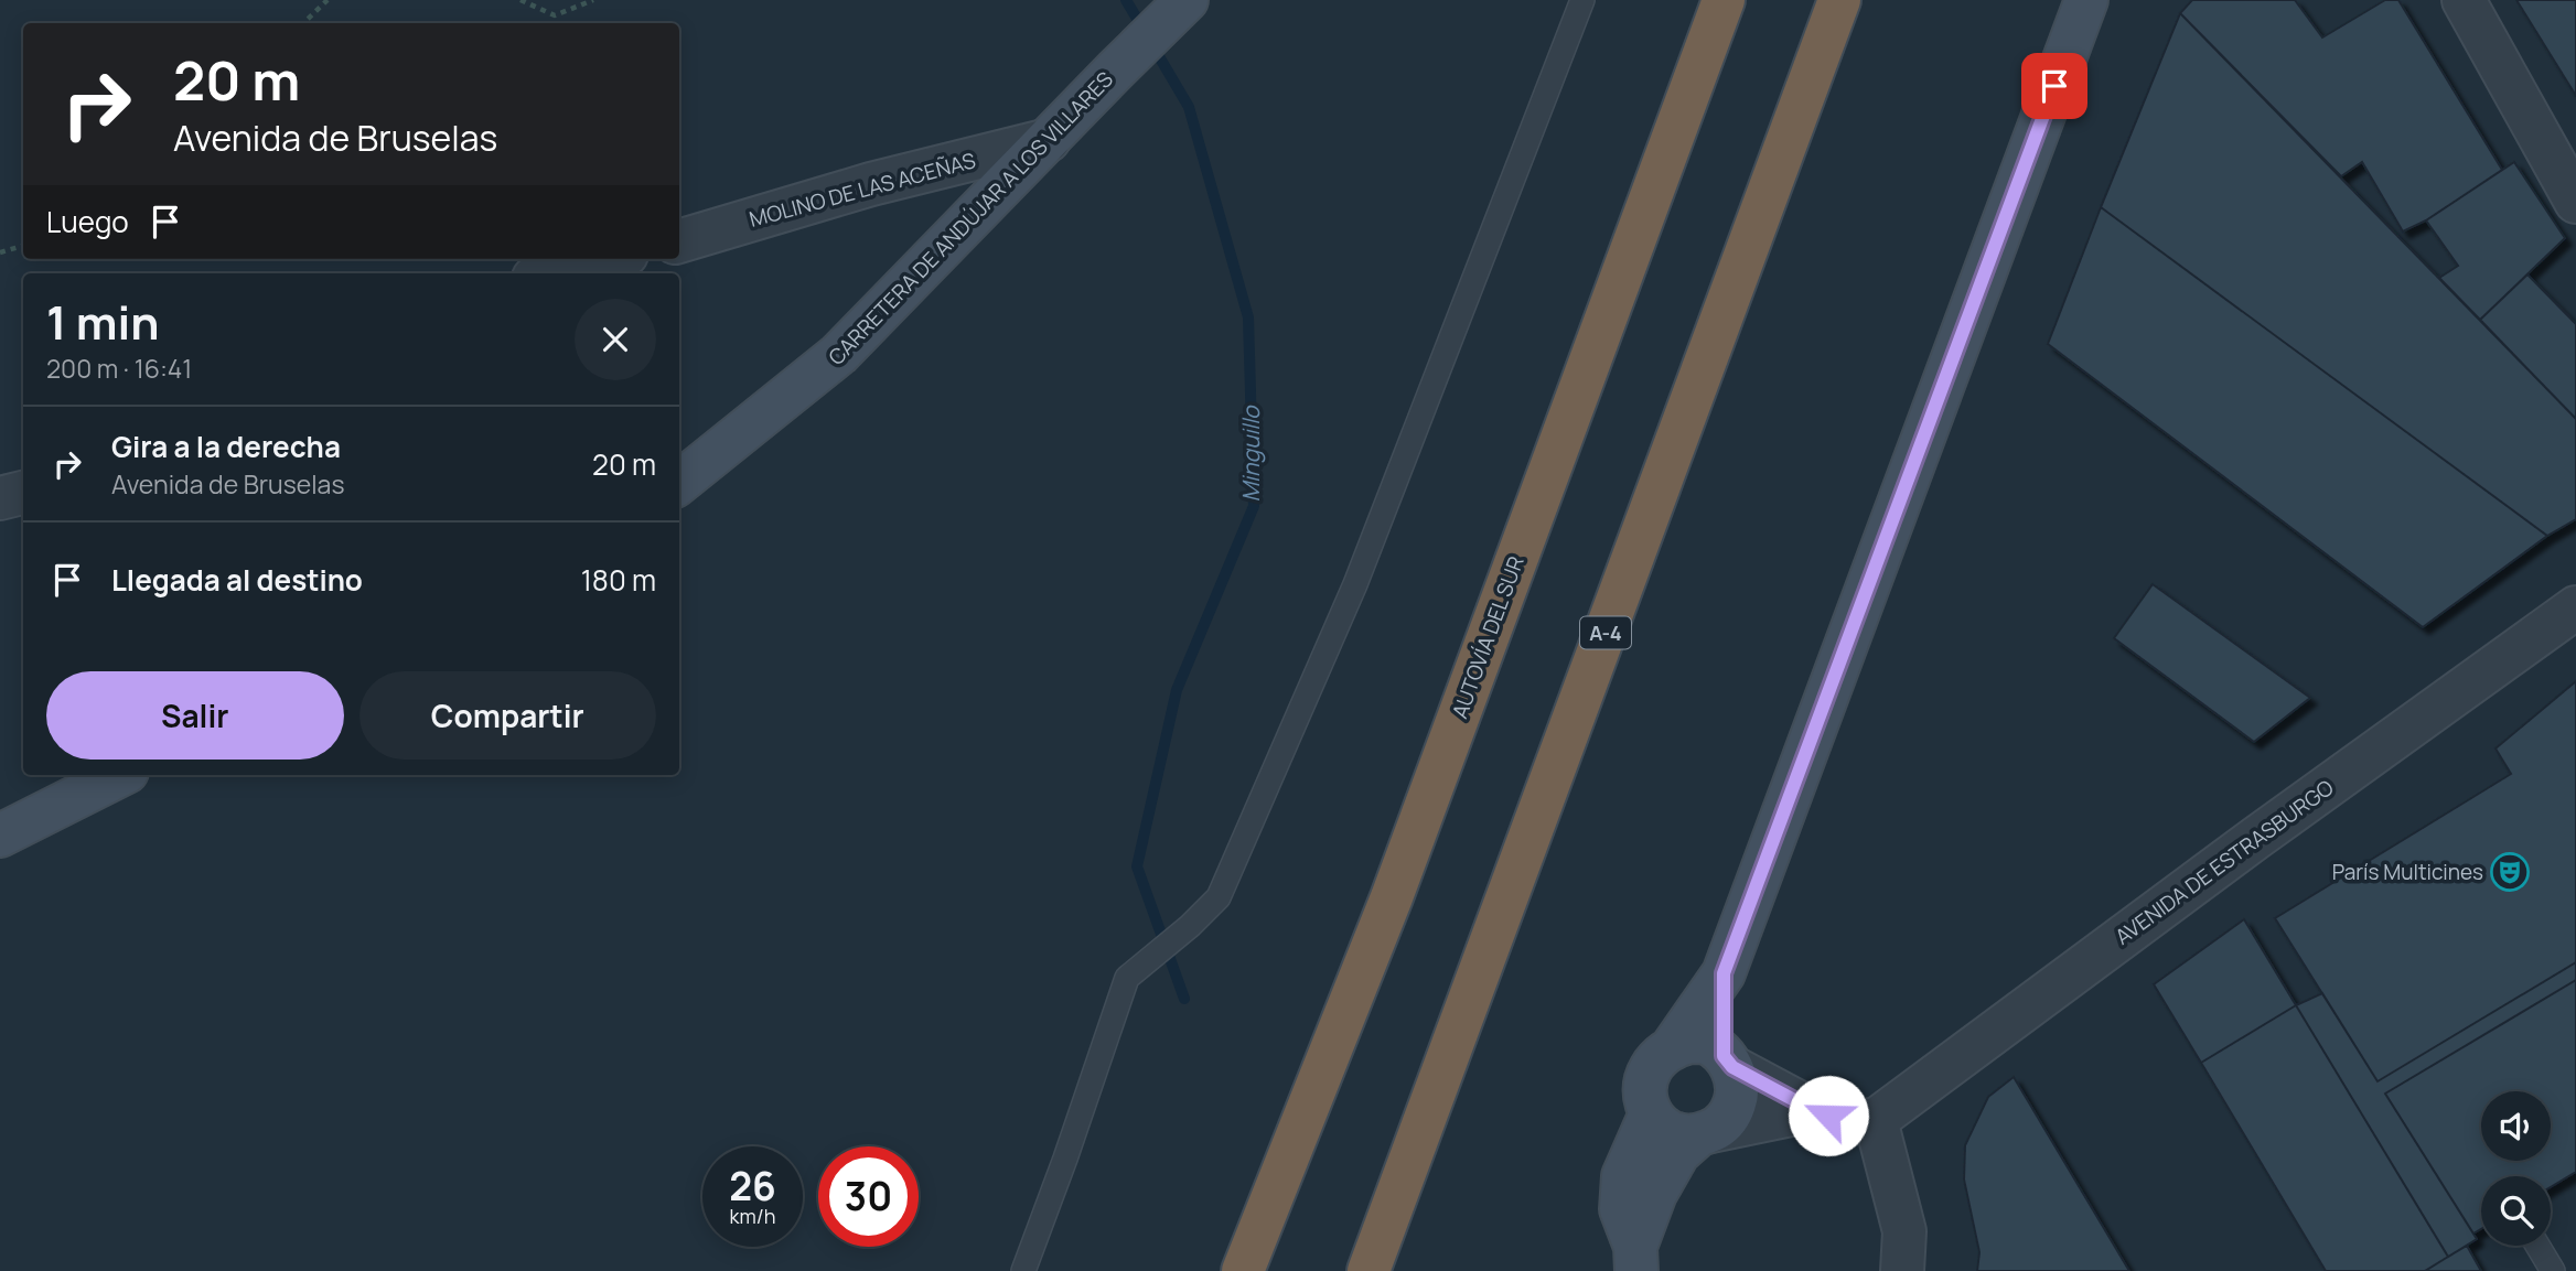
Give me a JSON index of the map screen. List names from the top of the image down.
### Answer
{
  "streets": {
    "highway": ["A-4", "AUTOVÍA DEL SUR"],
    "street": ["MOLINO DE LAS ACEÑAS", "CARRETERA DE ANDÚJAR A LOS VILLARES", "AVENIDA DE ESTRASBURGO"]
  },
  "crossings": [
    ["MOLINO DE LAS ACEÑAS", "CARRETERA DE ANDÚJAR A LOS VILLARES"]
  ],
  "water": ["Minguillo"],
  "places": {
    "theatre": ["París Multicines"]
  },
  "page": {
    "turn": ["20 m", "Avenida de Bruselas"],
    "then": "Luego",
    "heading": ["1 min", "200 m · 16:41"],
    "list": [
      {
        "name": "Gira a la derecha",
        "note": "Avenida de Bruselas",
        "value": "20 m"
      },
      {
        "name": "Llegada al destino",
        "value": "180 m"
      }
    ],
    "buttons": ["Salir", "Compartir"],
    "speed": "26 km/h",
    "limit": "30"
  }
}
